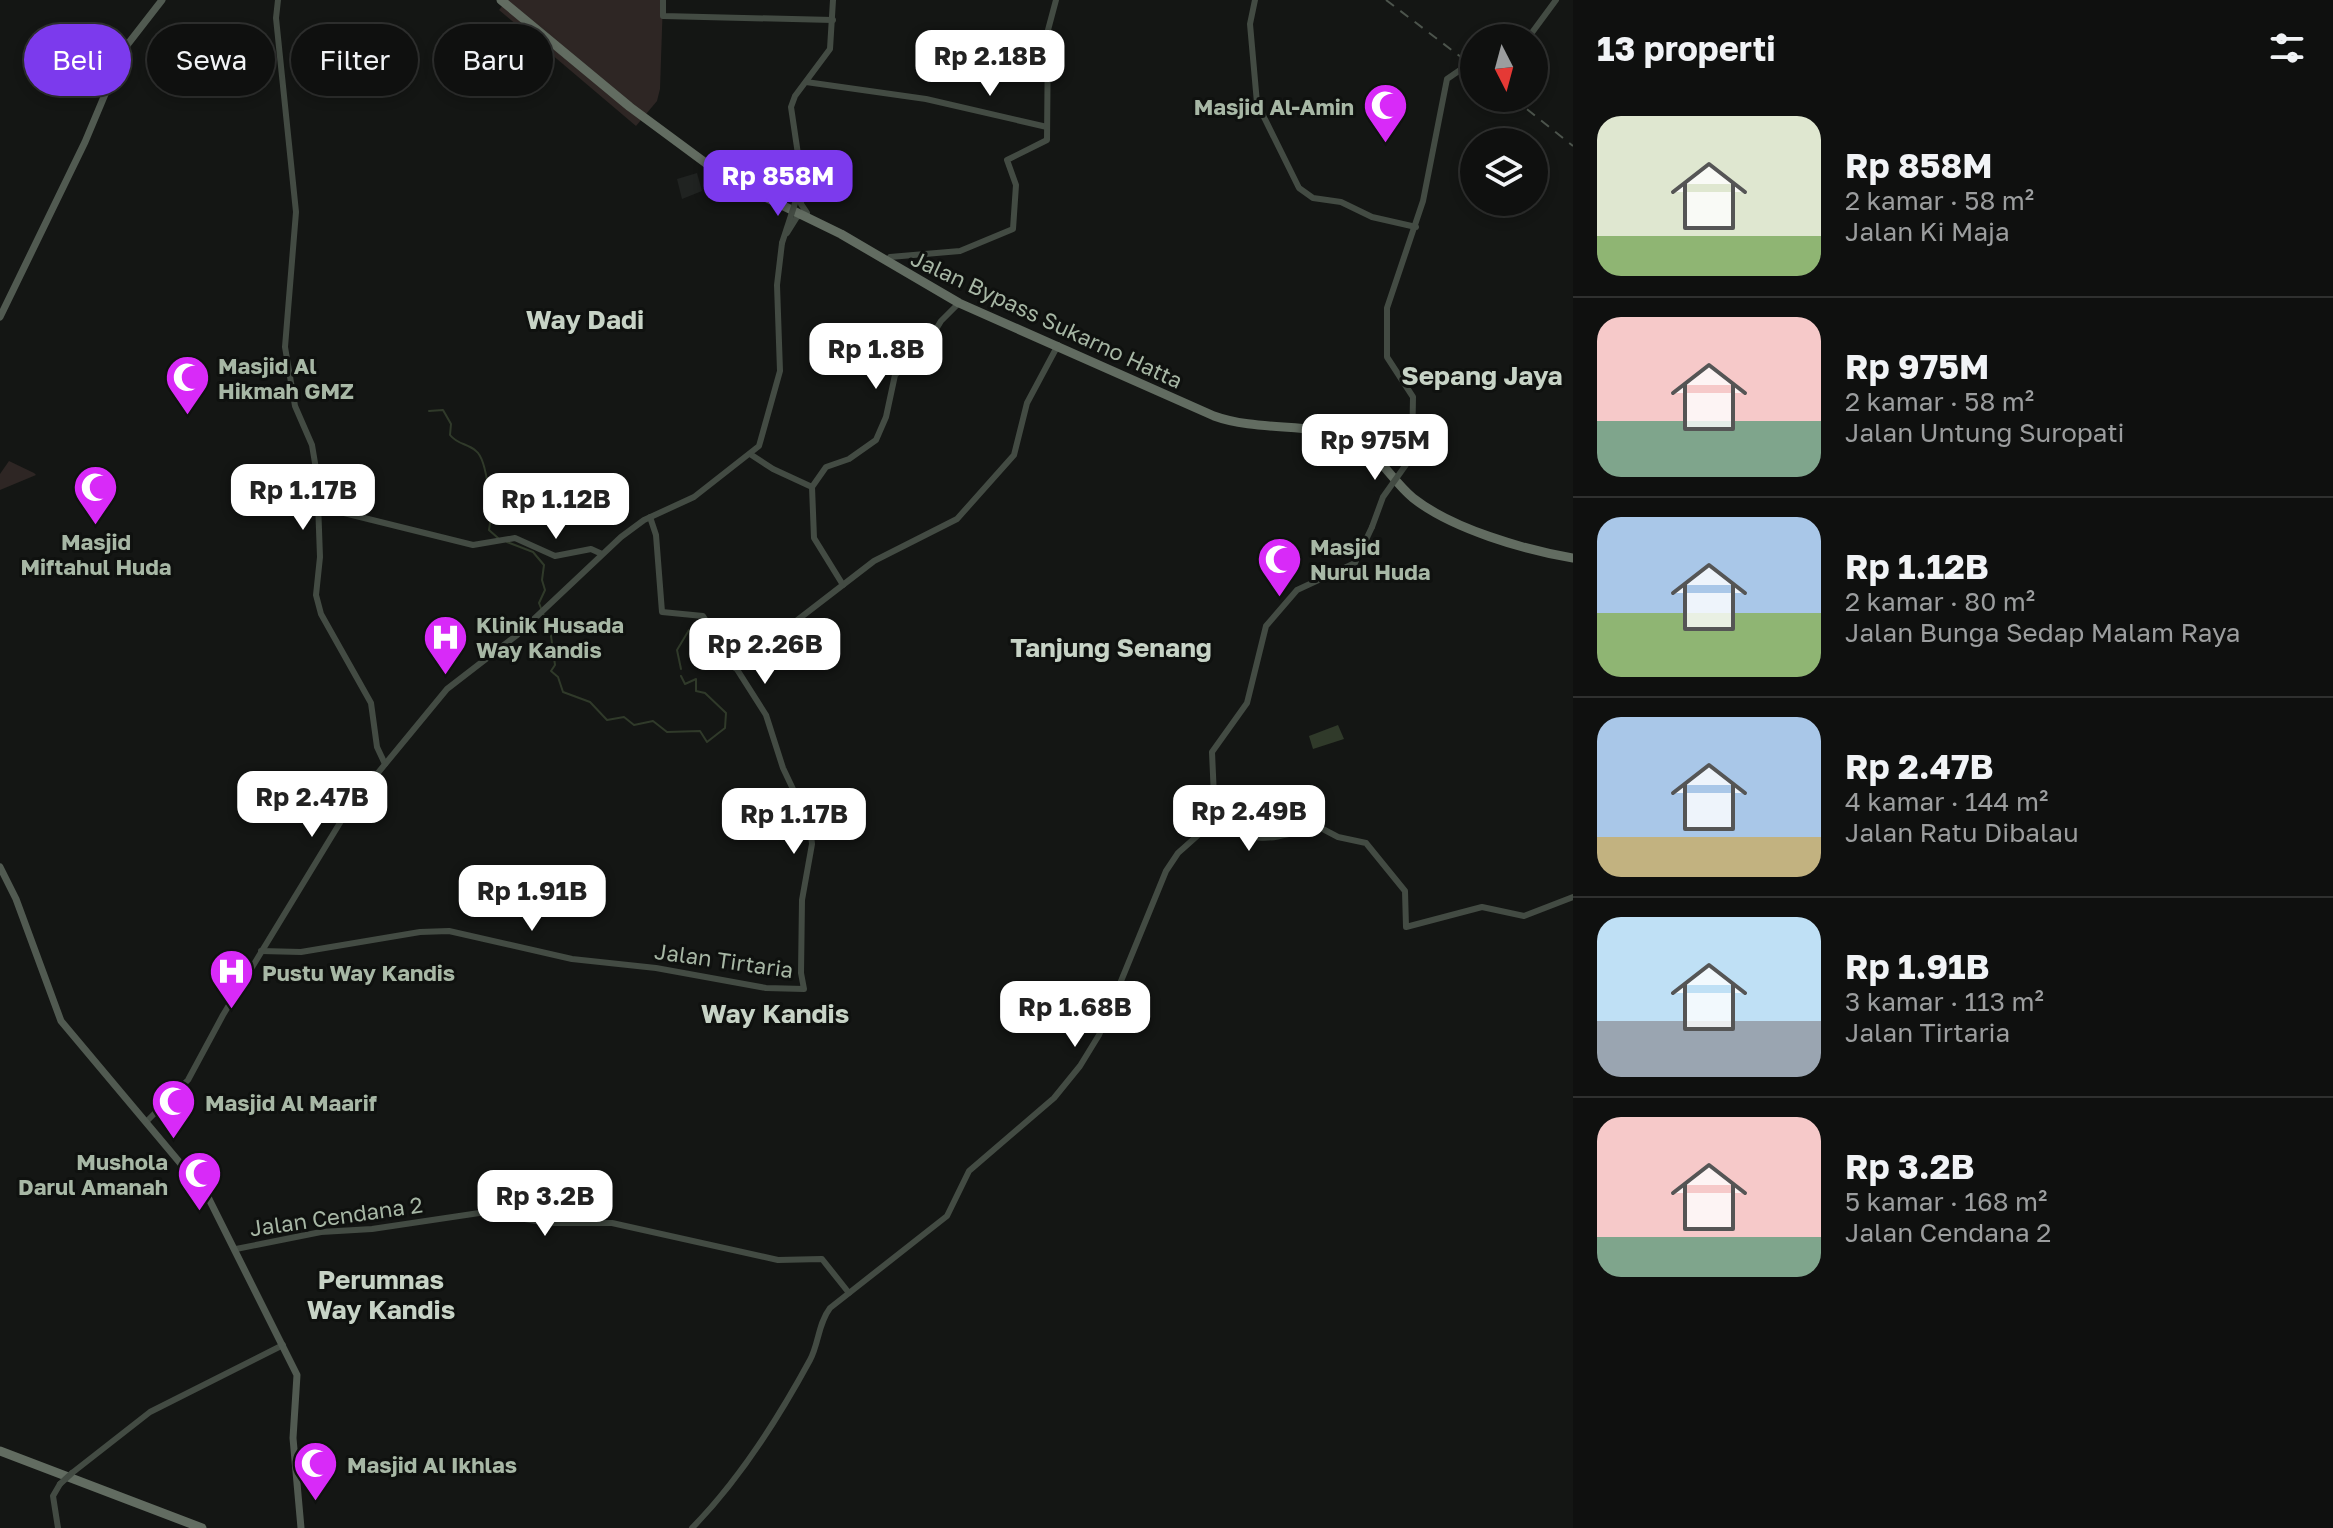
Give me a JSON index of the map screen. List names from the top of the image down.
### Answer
{
  "streets": {
    "highway": ["Jalan Bypass Sukarno Hatta"],
    "street": ["Jalan Tirtaria", "Jalan Cendana 2"]
  },
  "districts": [
    "Way Dadi",
    "Sepang Jaya",
    "Tanjung Senang",
    "Way Kandis",
    "Perumnas Way Kandis"
  ],
  "places": {
    "mosque": [
      "Masjid Al-Amin",
      "Masjid Al Hikmah GMZ",
      "Masjid Miftahul Huda",
      "Masjid Nurul Huda",
      "Masjid Al Maarif",
      "Mushola Darul Amanah",
      "Masjid Al Ikhlas"
    ],
    "hospital": ["Klinik Husada Way Kandis", "Pustu Way Kandis"]
  },
  "north": "bottom",
  "page": {
    "heading": "13 properti",
    "chip": [
      "Beli",
      "Sewa",
      "Filter",
      "Baru"
    ],
    "price": [
      "Rp 2.18B",
      "Rp 858M",
      "Rp 1.8B",
      "Rp 975M",
      "Rp 1.17B",
      "Rp 1.12B",
      "Rp 2.26B",
      "Rp 2.47B",
      "Rp 2.49B",
      "Rp 1.17B",
      "Rp 1.91B",
      "Rp 1.68B",
      "Rp 3.2B"
    ],
    "list": [
      {
        "name": "Rp 858M",
        "note": "2 kamar · 58 m² · Jalan Ki Maja"
      },
      {
        "name": "Rp 975M",
        "note": "2 kamar · 58 m² · Jalan Untung Suropati"
      },
      {
        "name": "Rp 1.12B",
        "note": "2 kamar · 80 m² · Jalan Bunga Sedap Malam Raya"
      },
      {
        "name": "Rp 2.47B",
        "note": "4 kamar · 144 m² · Jalan Ratu Dibalau"
      },
      {
        "name": "Rp 1.91B",
        "note": "3 kamar · 113 m² · Jalan Tirtaria"
      },
      {
        "name": "Rp 3.2B",
        "note": "5 kamar · 168 m² · Jalan Cendana 2"
      }
    ]
  }
}
